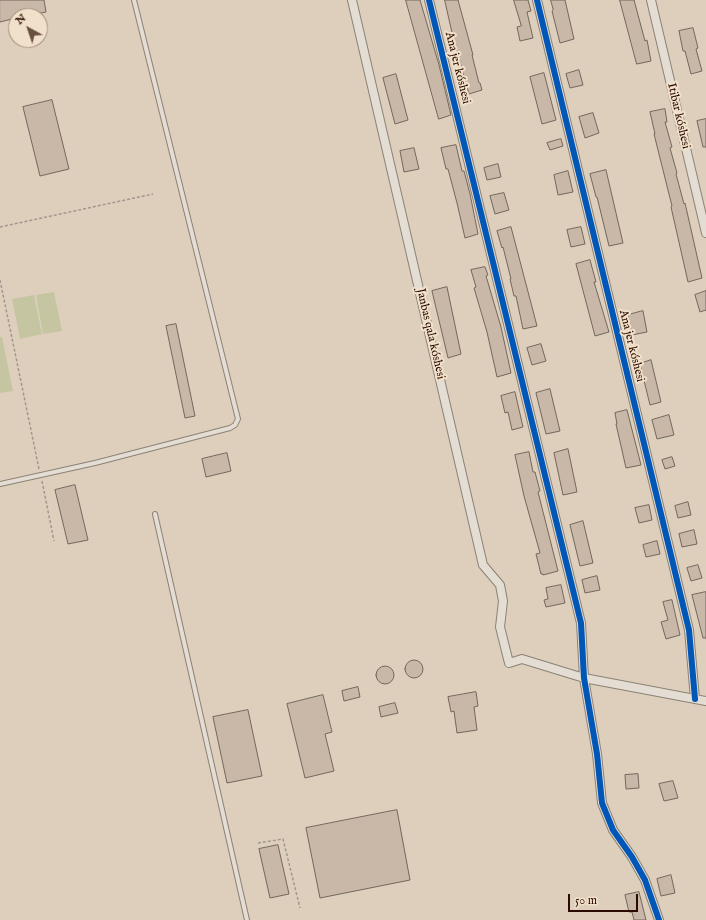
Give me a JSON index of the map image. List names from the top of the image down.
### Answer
{
  "streets": {
    "street": ["Ana jer kóshesi", "Itibar kóshesi", "Janbas qala kóshesi"]
  },
  "crossings": [
    ["Ana jer kóshesi", "Janbas qala kóshesi"]
  ],
  "scale_bar": "50 m",
  "north": "top left"
}
